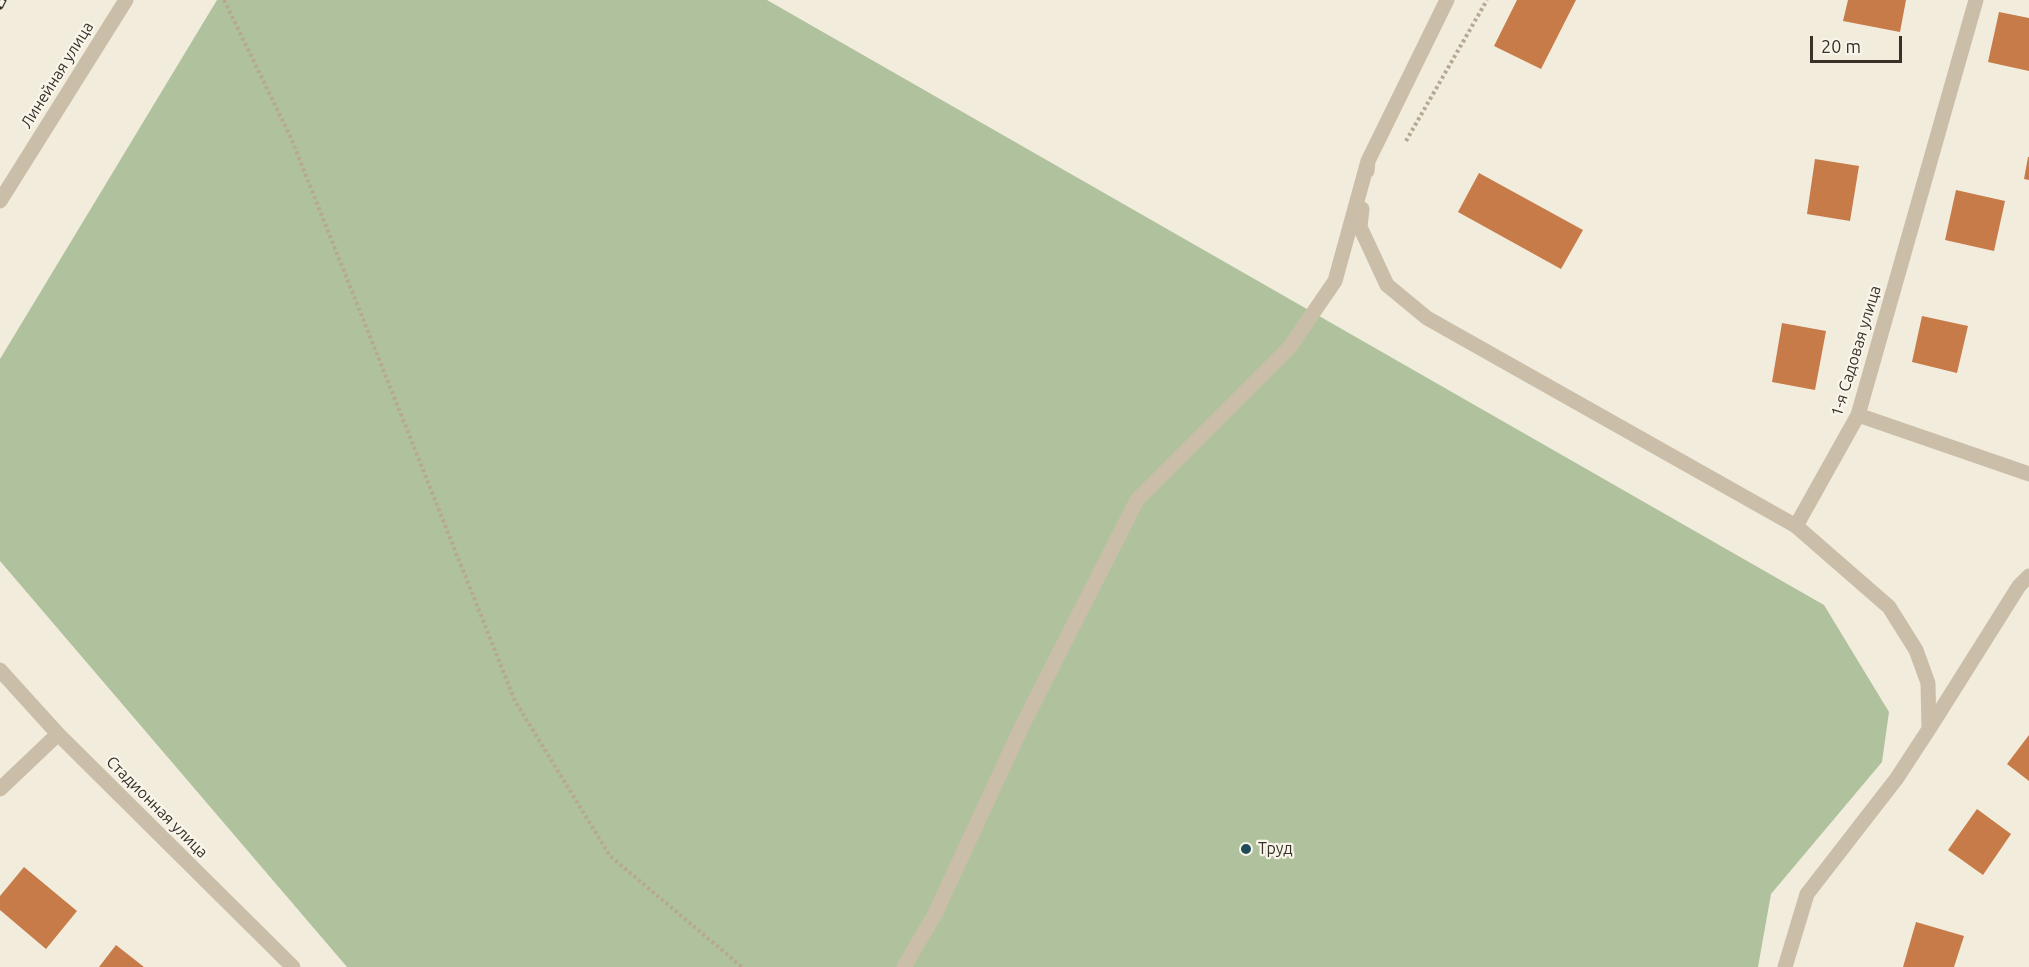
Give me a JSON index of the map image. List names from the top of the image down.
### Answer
{
  "streets": {
    "street": ["Линейная улица", "1-я Садовая улица", "Стадионная улица"]
  },
  "places": ["Труд"],
  "scale_bar": "20 m"
}
